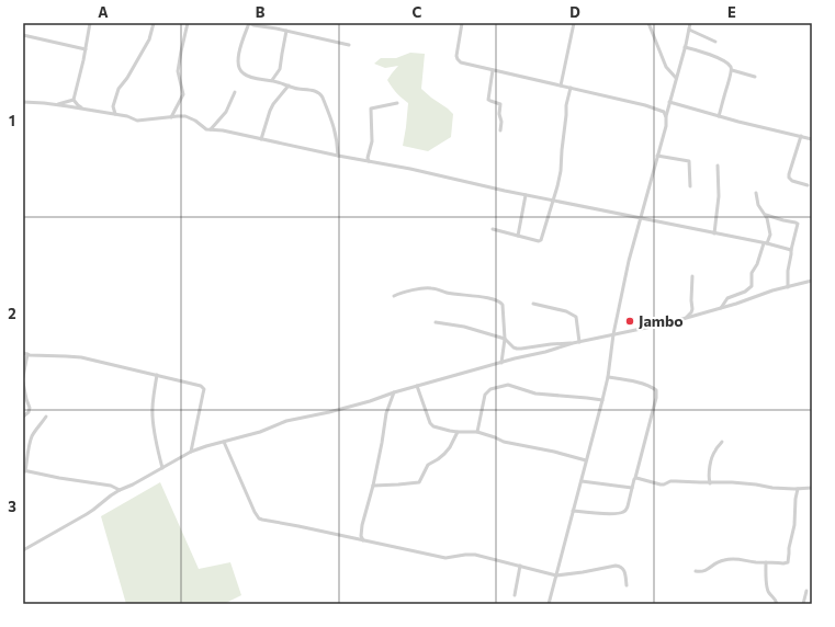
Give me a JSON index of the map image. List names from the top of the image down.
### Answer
{
  "places": ["Jambo"],
  "grid": {
    "columns": [
      "A",
      "B",
      "C",
      "D",
      "E"
    ],
    "rows": ["1", "2", "3"]
  }
}
